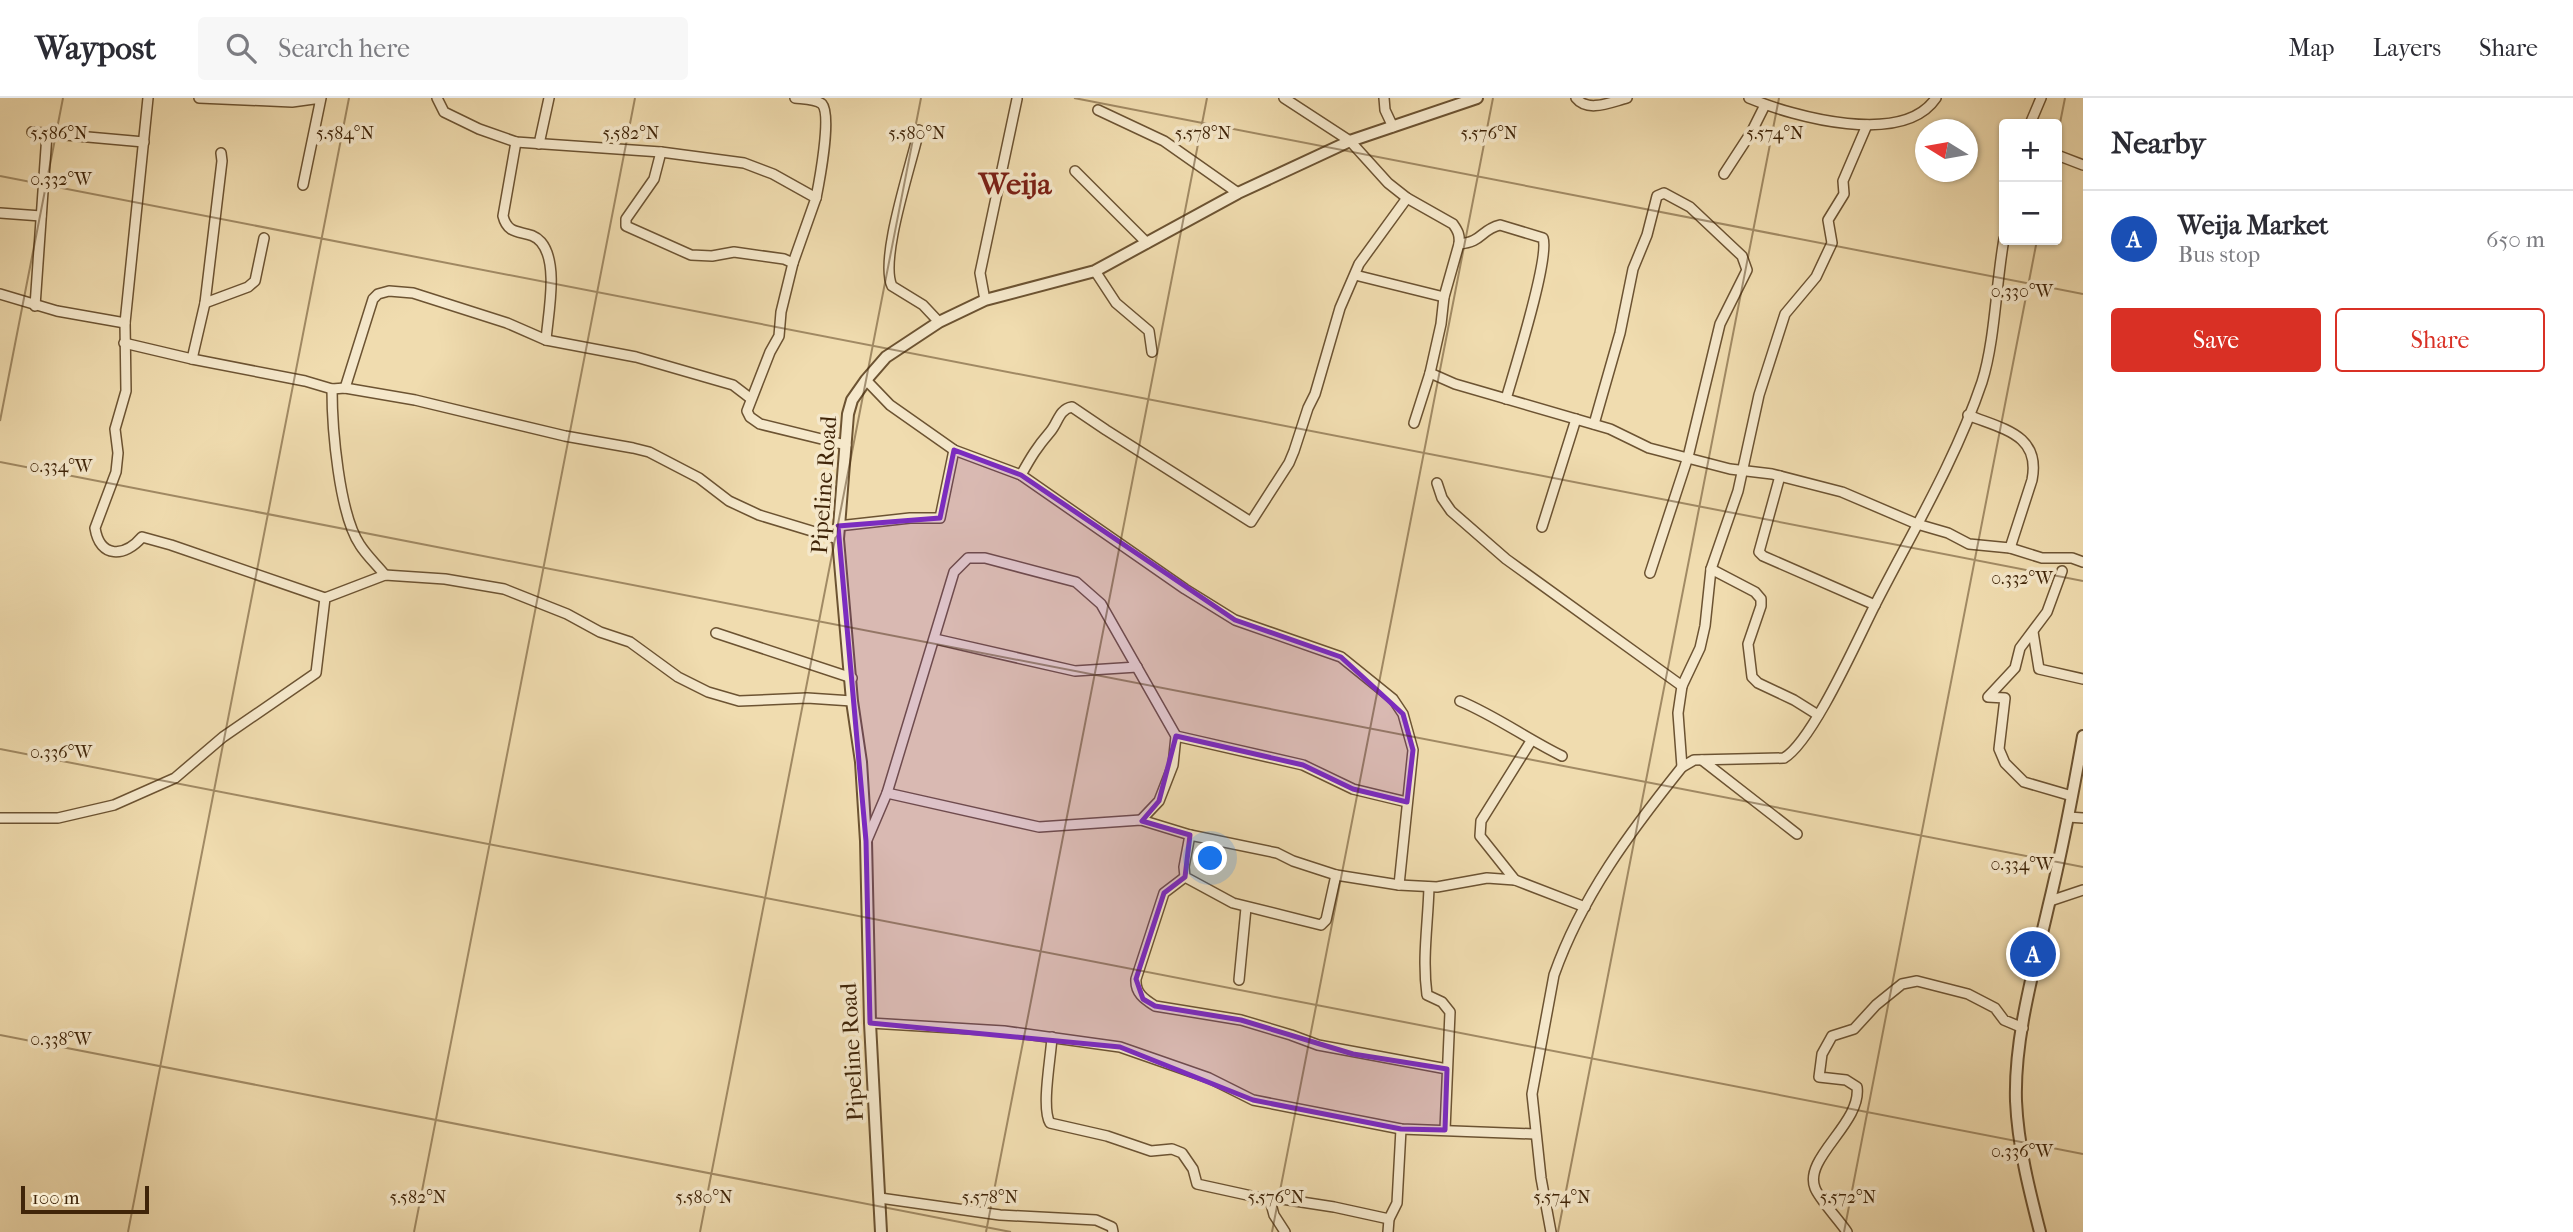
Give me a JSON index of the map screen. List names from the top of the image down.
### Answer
{
  "streets": {
    "street": ["Pipeline Road"]
  },
  "districts": ["Weija"],
  "scale_bar": "100 m",
  "north": "left",
  "page": {
    "header": "Waypost",
    "search": "Search here",
    "nav": ["Map", "Layers", "Share"],
    "heading": "Nearby",
    "map_buttons": ["+", "−"],
    "list": [
      {
        "mark": "A",
        "name": "Weija Market",
        "note": "Bus stop",
        "value": "650 m"
      }
    ],
    "buttons": ["Save", "Share"],
    "pins": "A",
    "scale": "100 m"
  },
  "coordinates": [
    "5.586°N",
    "5.584°N",
    "5.582°N",
    "5.580°N",
    "5.578°N",
    "5.576°N",
    "5.574°N",
    "0.332°W",
    "0.330°W",
    "0.334°W",
    "0.336°W",
    "0.338°W",
    "5.572°N"
  ]
}
